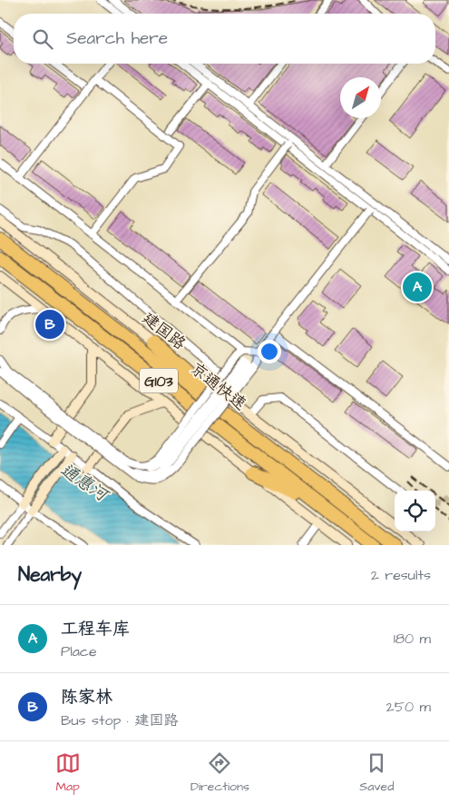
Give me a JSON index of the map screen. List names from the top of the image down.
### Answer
{
  "streets": {
    "highway": ["G103", "京通快速"],
    "main road": ["建国路"]
  },
  "water": ["通惠河"],
  "north": "top right",
  "page": {
    "search": "Search here",
    "pins": ["A", "B"],
    "heading": ["Nearby", "2 results"],
    "list": [
      {
        "mark": "A",
        "name": "工程车库",
        "note": "Place",
        "value": "180 m"
      },
      {
        "mark": "B",
        "name": "陈家林",
        "note": "Bus stop · 建国路",
        "value": "250 m"
      }
    ],
    "nav": ["Map", "Directions", "Saved"]
  }
}
